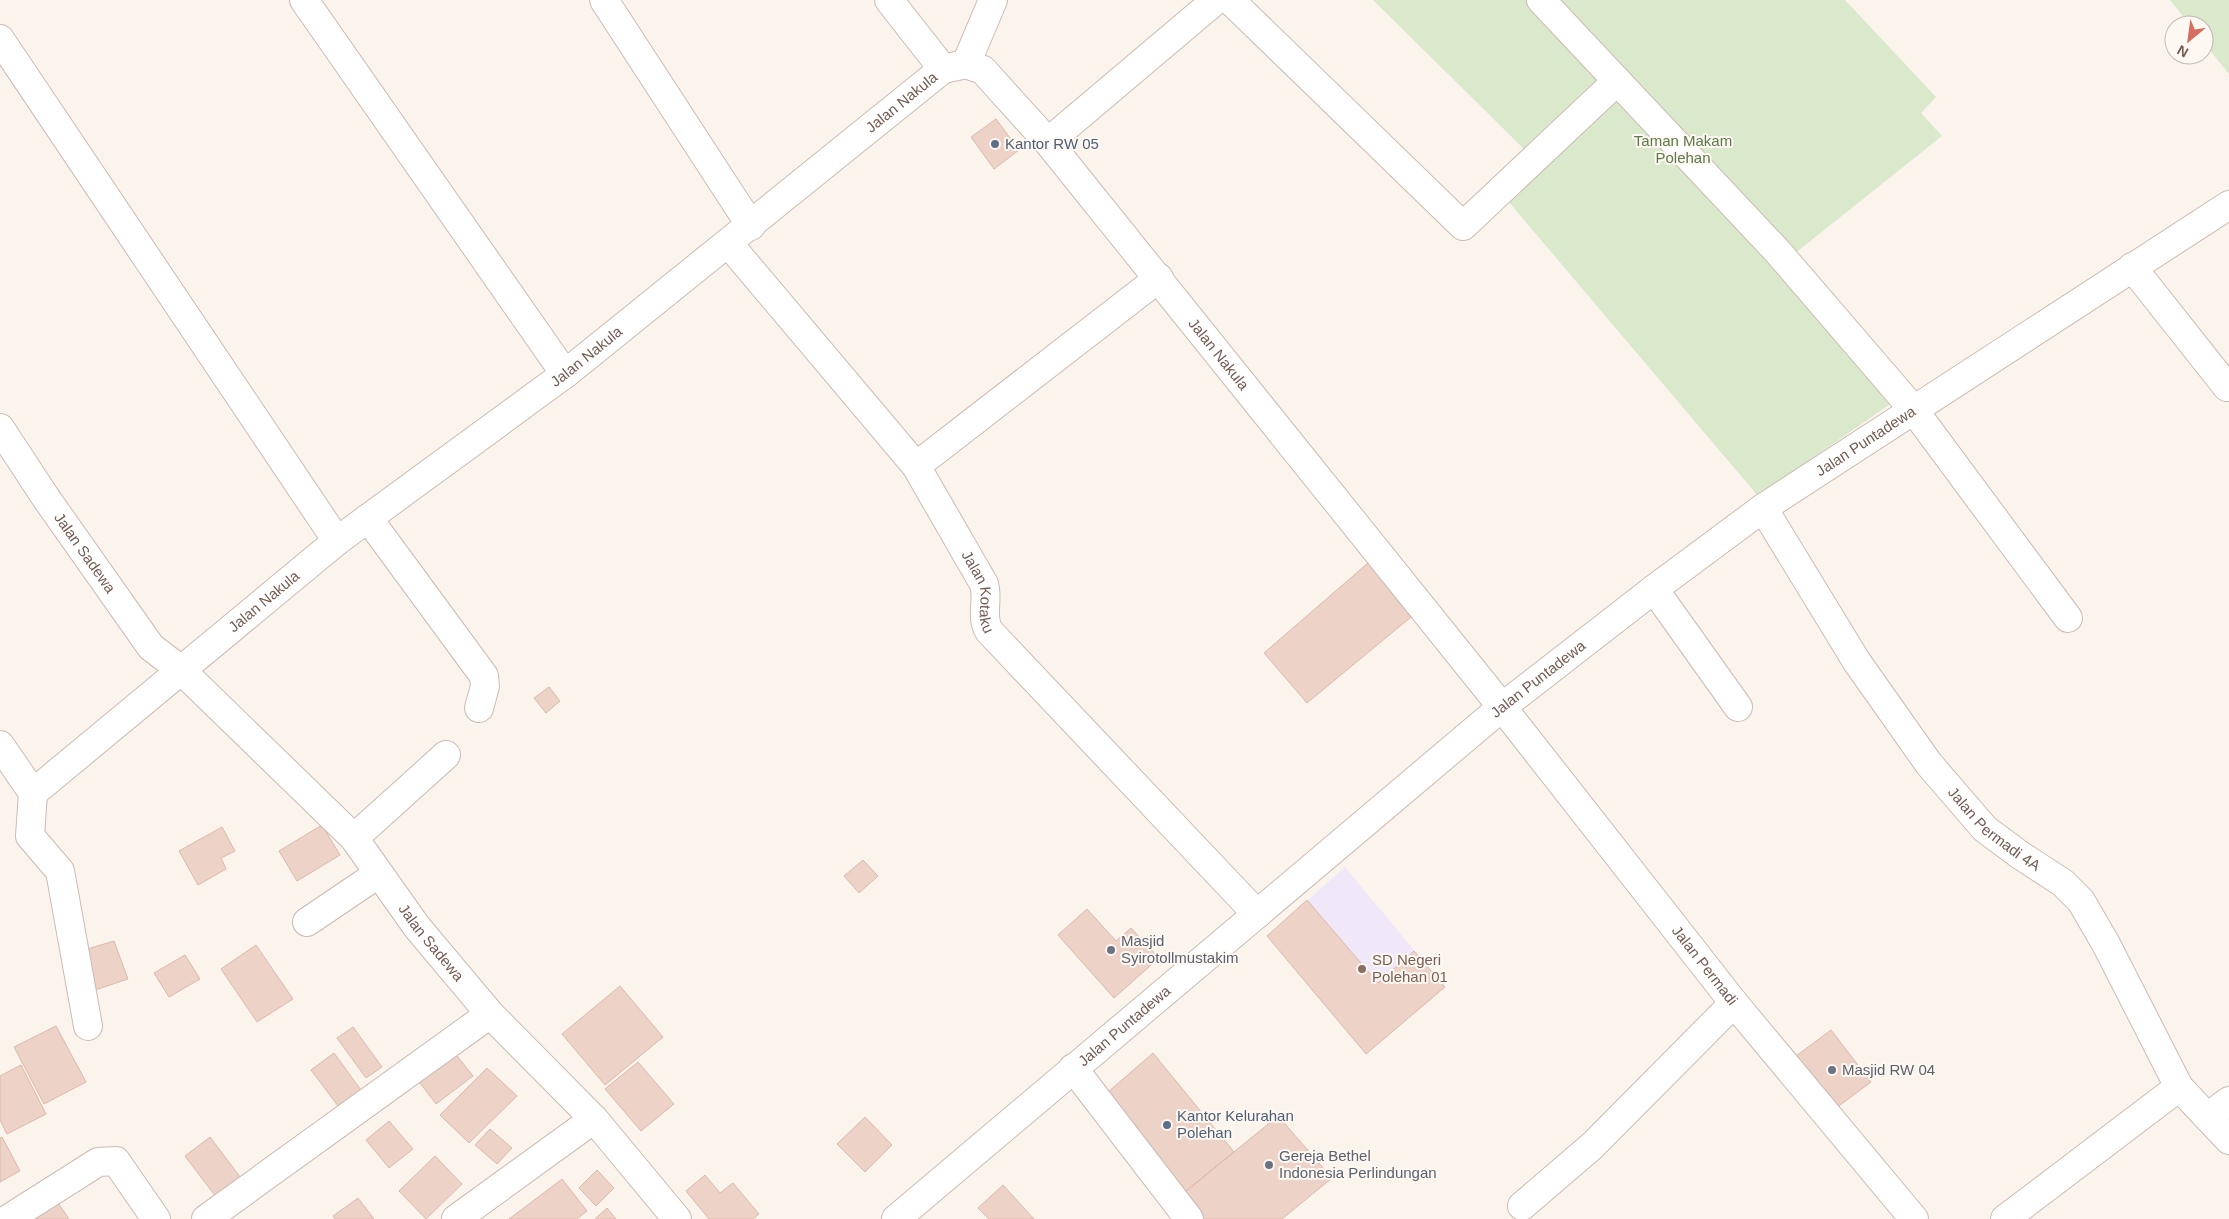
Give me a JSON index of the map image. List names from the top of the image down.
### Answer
{
  "streets": {
    "street": [
      "Jalan Nakula",
      "Jalan Puntadewa",
      "Jalan Sadewa",
      "Jalan Kotaku",
      "Jalan Permadi 4A",
      "Jalan Permadi"
    ]
  },
  "crossings": [
    ["Jalan Nakula", "Jalan Puntadewa"],
    ["Jalan Nakula", "Jalan Sadewa"],
    ["Jalan Nakula", "Jalan Kotaku"],
    ["Jalan Nakula", "Jalan Permadi"],
    ["Jalan Puntadewa", "Jalan Kotaku"],
    ["Jalan Puntadewa", "Jalan Permadi 4A"],
    ["Jalan Puntadewa", "Jalan Permadi"]
  ],
  "parks": ["Taman Makam Polehan"],
  "places": [
    "Kantor RW 05",
    "Masjid Syirotollmustakim",
    "SD Negeri Polehan 01",
    "Masjid RW 04",
    "Kantor Kelurahan Polehan",
    "Gereja Bethel Indonesia Perlindungan"
  ],
  "north": "bottom left"
}
